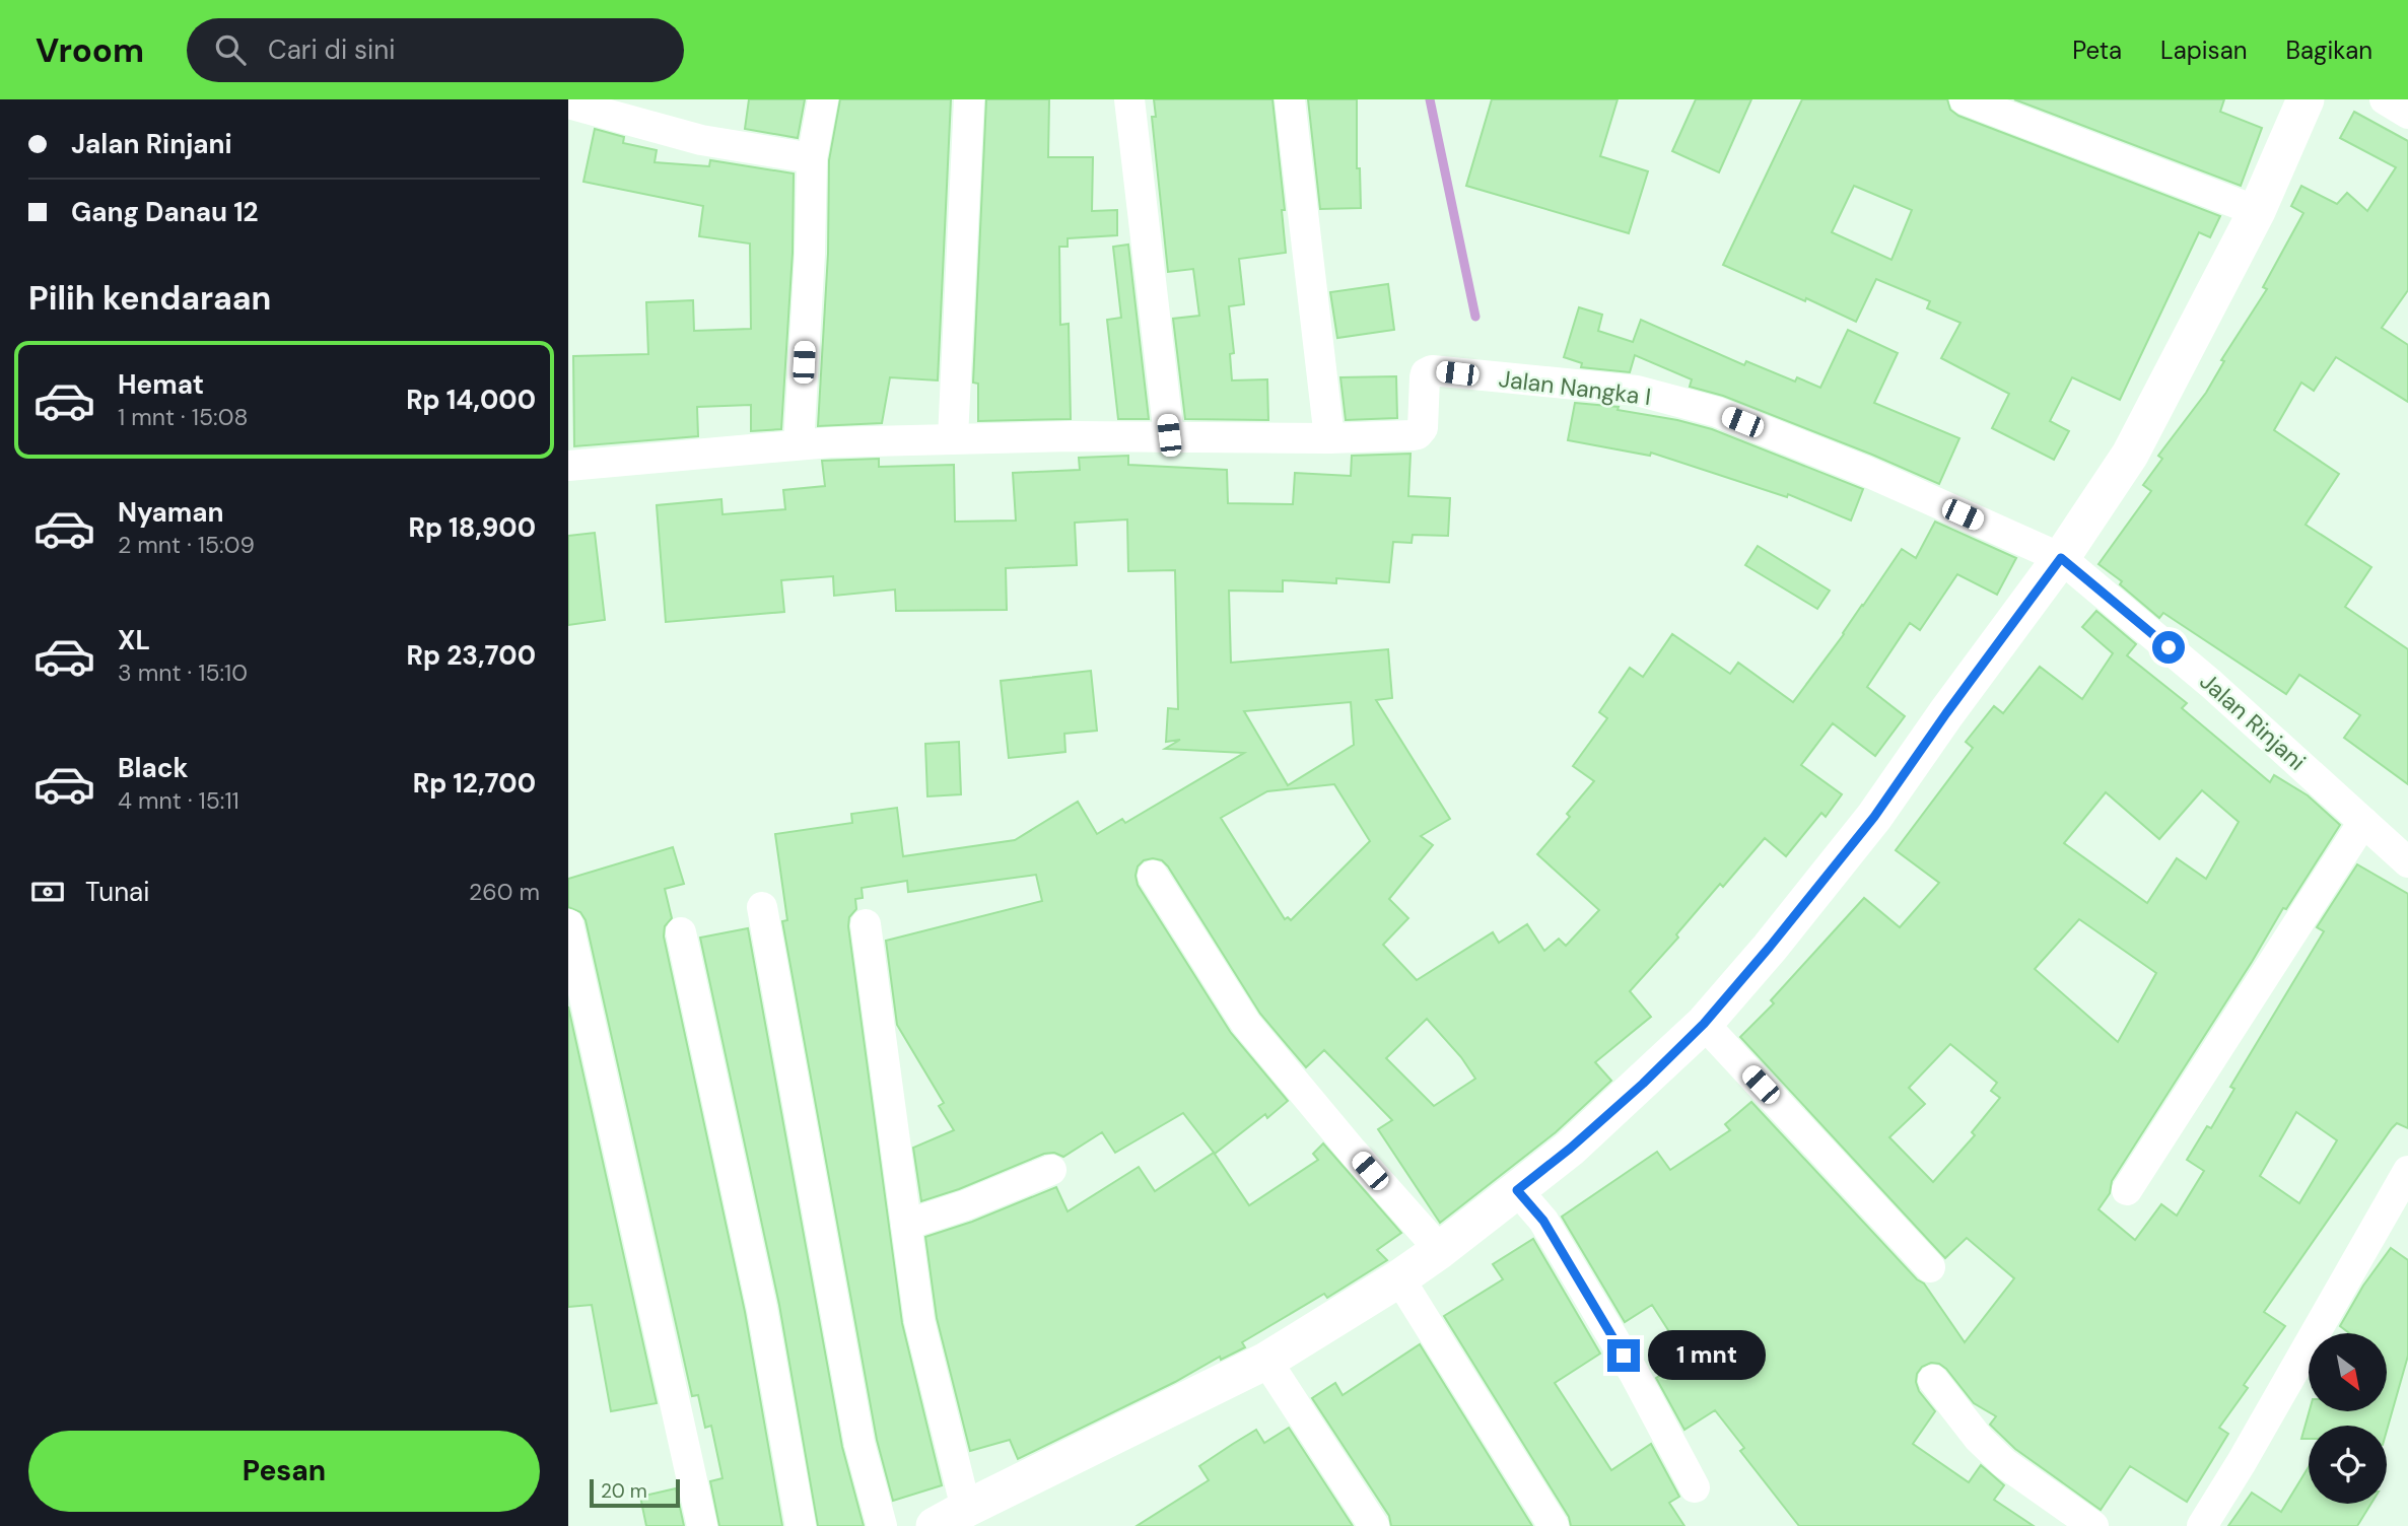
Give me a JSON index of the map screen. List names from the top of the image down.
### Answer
{
  "streets": {
    "street": ["Jalan Nangka I", "Jalan Rinjani"]
  },
  "crossings": [
    ["Jalan Nangka I", "Jalan Rinjani"]
  ],
  "scale_bar": "20 m",
  "north": "bottom right",
  "page": {
    "header": "Vroom",
    "search": "Cari di sini",
    "nav": ["Peta", "Lapisan", "Bagikan"],
    "banner": ["Jalan Rinjani", "Gang Danau 12"],
    "heading": "Pilih kendaraan",
    "list": [
      {
        "name": "Hemat",
        "note": "1 mnt · 15:08",
        "value": "Rp 14,000"
      },
      {
        "name": "Nyaman",
        "note": "2 mnt · 15:09",
        "value": "Rp 18,900"
      },
      {
        "name": "XL",
        "note": "3 mnt · 15:10",
        "value": "Rp 23,700"
      },
      {
        "name": "Black",
        "note": "4 mnt · 15:11",
        "value": "Rp 12,700"
      }
    ],
    "pay": ["Tunai", "260 m"],
    "bubble": "1 mnt",
    "buttons": "Pesan",
    "scale": "20 m"
  }
}
